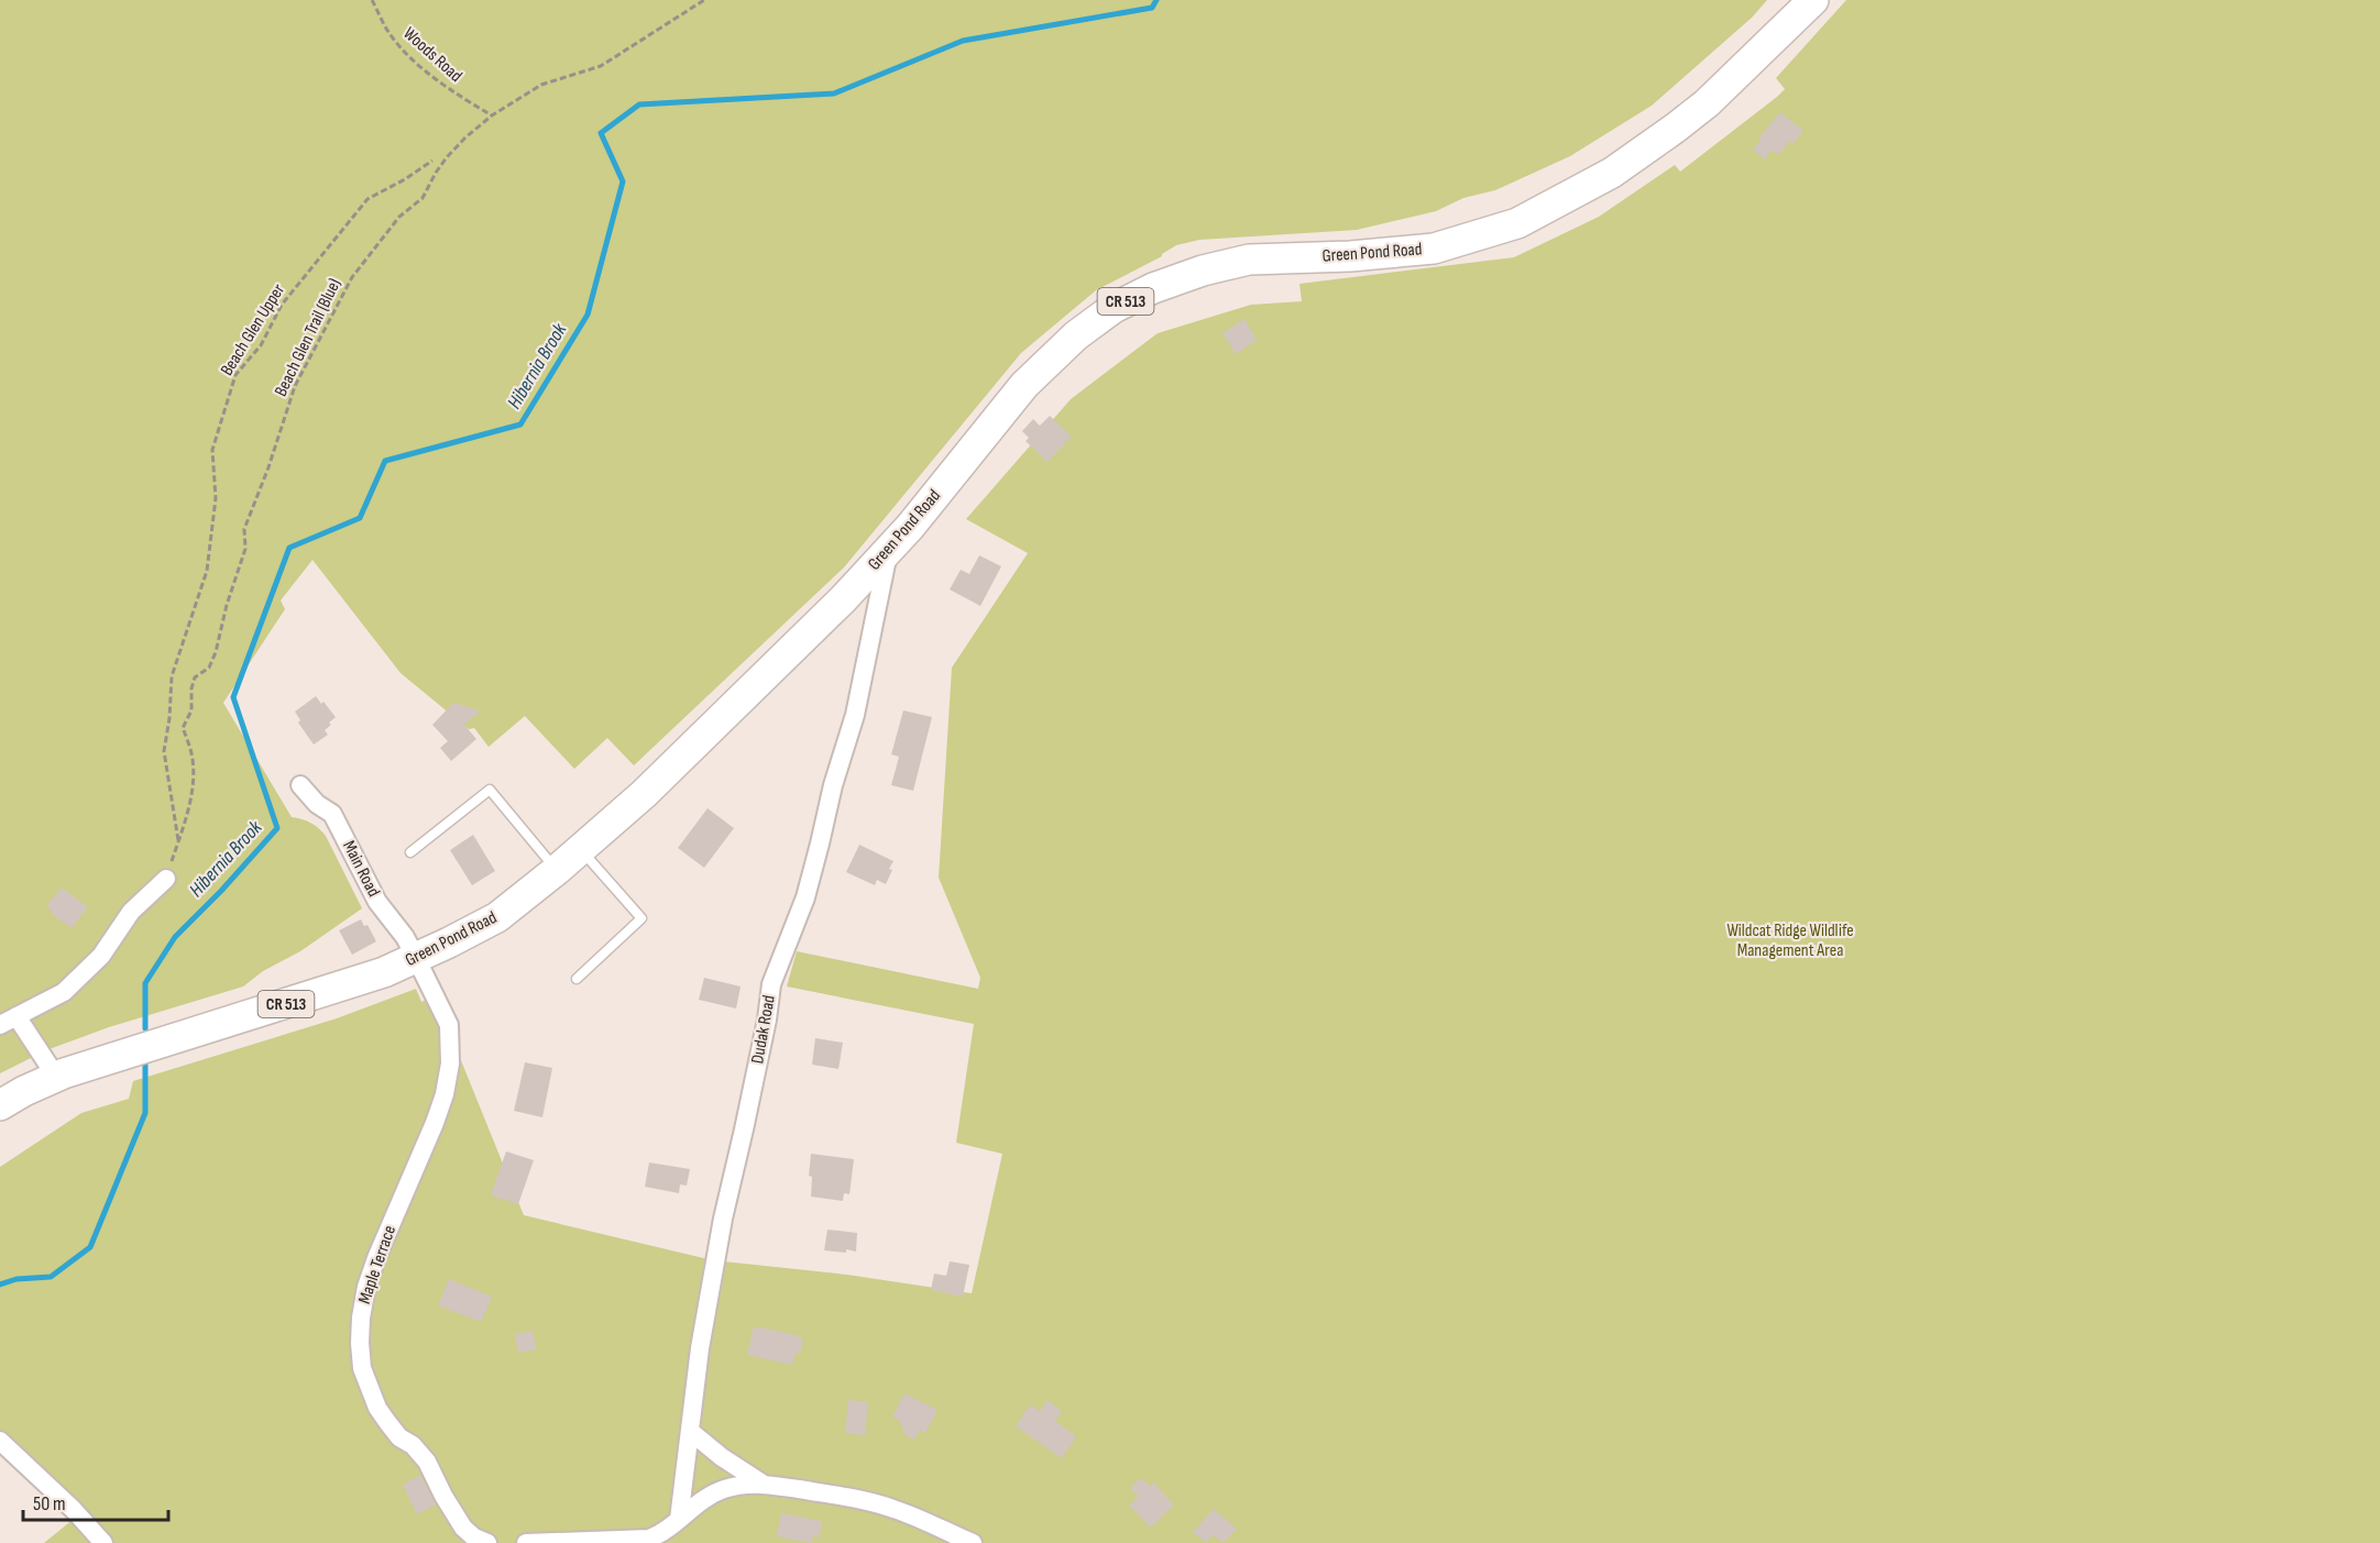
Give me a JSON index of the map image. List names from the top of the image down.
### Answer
{
  "streets": {
    "main road": ["Green Pond Road", "CR 513"],
    "street": ["Main Road", "Dudak Road", "Maple Terrace"],
    "path": ["Woods Road", "Beach Glen Upper", "Beach Glen Trail (Blue)"]
  },
  "crossings": [
    ["Woods Road", "Beach Glen Trail (Blue)"],
    ["Green Pond Road", "Main Road"],
    ["Green Pond Road", "Dudak Road"],
    ["Green Pond Road", "Maple Terrace"],
    ["Beach Glen Upper", "Beach Glen Trail (Blue)"],
    ["Main Road", "Maple Terrace"]
  ],
  "water": ["Hibernia Brook"],
  "parks": ["Wildcat Ridge Wildlife Management Area"],
  "scale_bar": "50 m"
}
